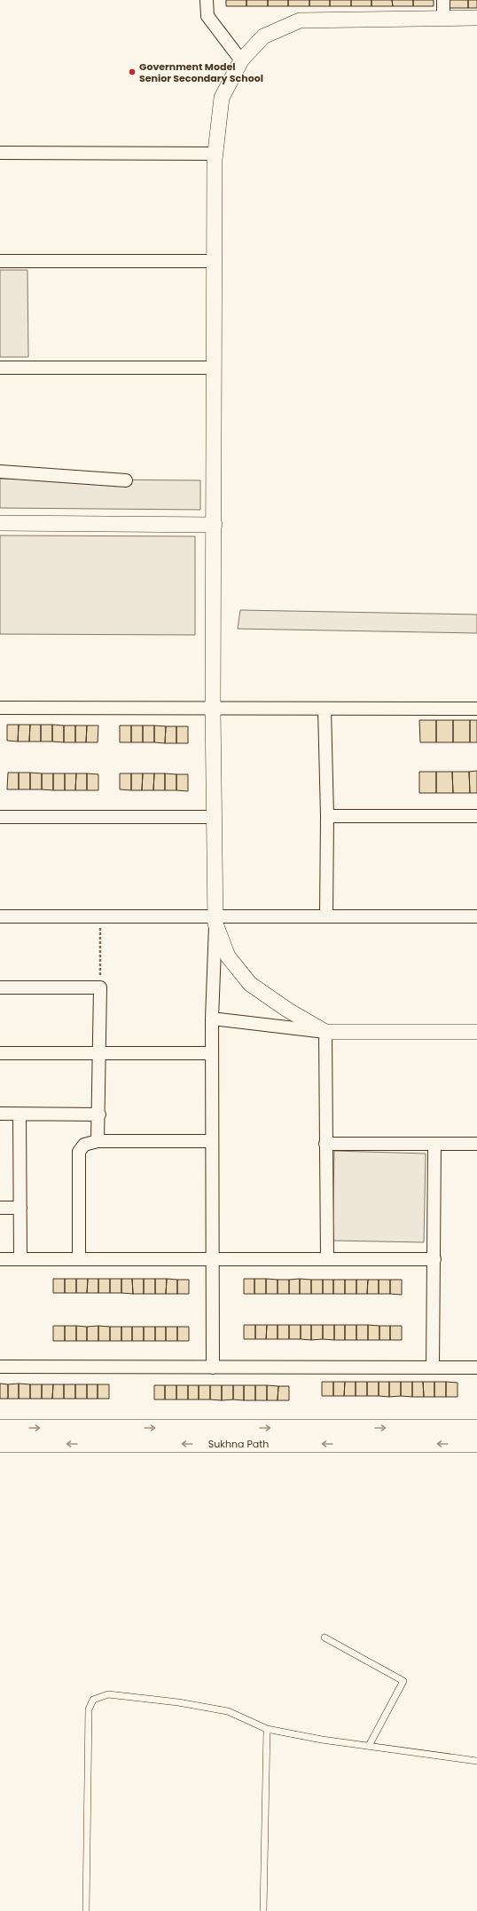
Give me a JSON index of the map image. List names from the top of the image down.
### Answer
{
  "streets": {
    "main road": ["Sukhna Path"]
  },
  "places": ["Government Model Senior Secondary School"]
}
